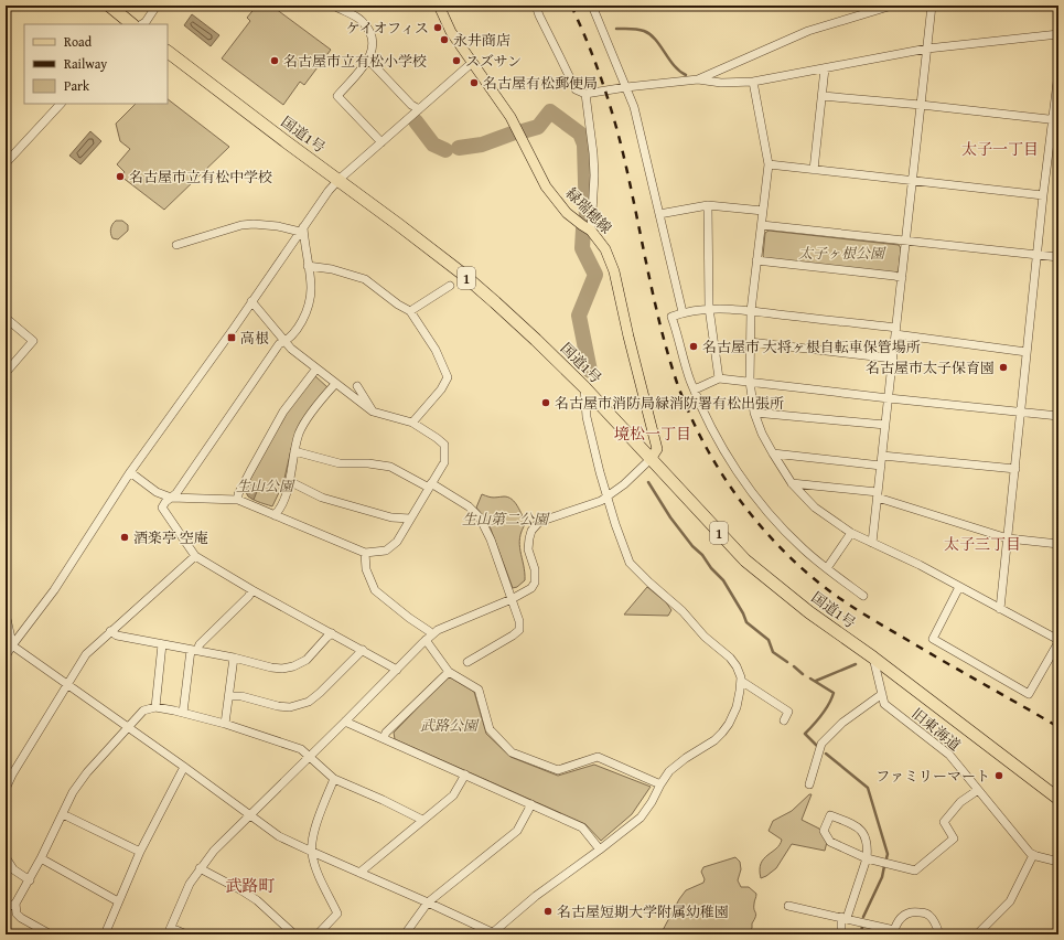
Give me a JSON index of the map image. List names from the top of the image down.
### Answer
{
  "streets": {
    "highway": ["国道1号", "1"],
    "main road": ["緑瑞穂線"],
    "street": ["旧東海道"]
  },
  "crossings": [
    ["国道1号", "緑瑞穂線"],
    ["国道1号", "旧東海道"]
  ],
  "districts": [
    "太子一丁目",
    "境松一丁目",
    "太子三丁目",
    "武路町"
  ],
  "parks": [
    "太子ヶ根公園",
    "生山公園",
    "生山第二公園",
    "武路公園"
  ],
  "places": {
    "other": [
      "ケイオフィス",
      "永井商店",
      "名古屋市立有松小学校",
      "スズサン",
      "名古屋有松郵便局",
      "名古屋市立有松中学校",
      "名古屋市 大将ヶ根自転車保管場所",
      "名古屋市太子保育園",
      "名古屋市消防局緑消防署有松出張所",
      "酒楽亭 空庵",
      "ファミリーマート",
      "名古屋短期大学附属幼稚園"
    ],
    "transit": ["高根"]
  },
  "legend": ["Road", "Railway", "Park"]
}
